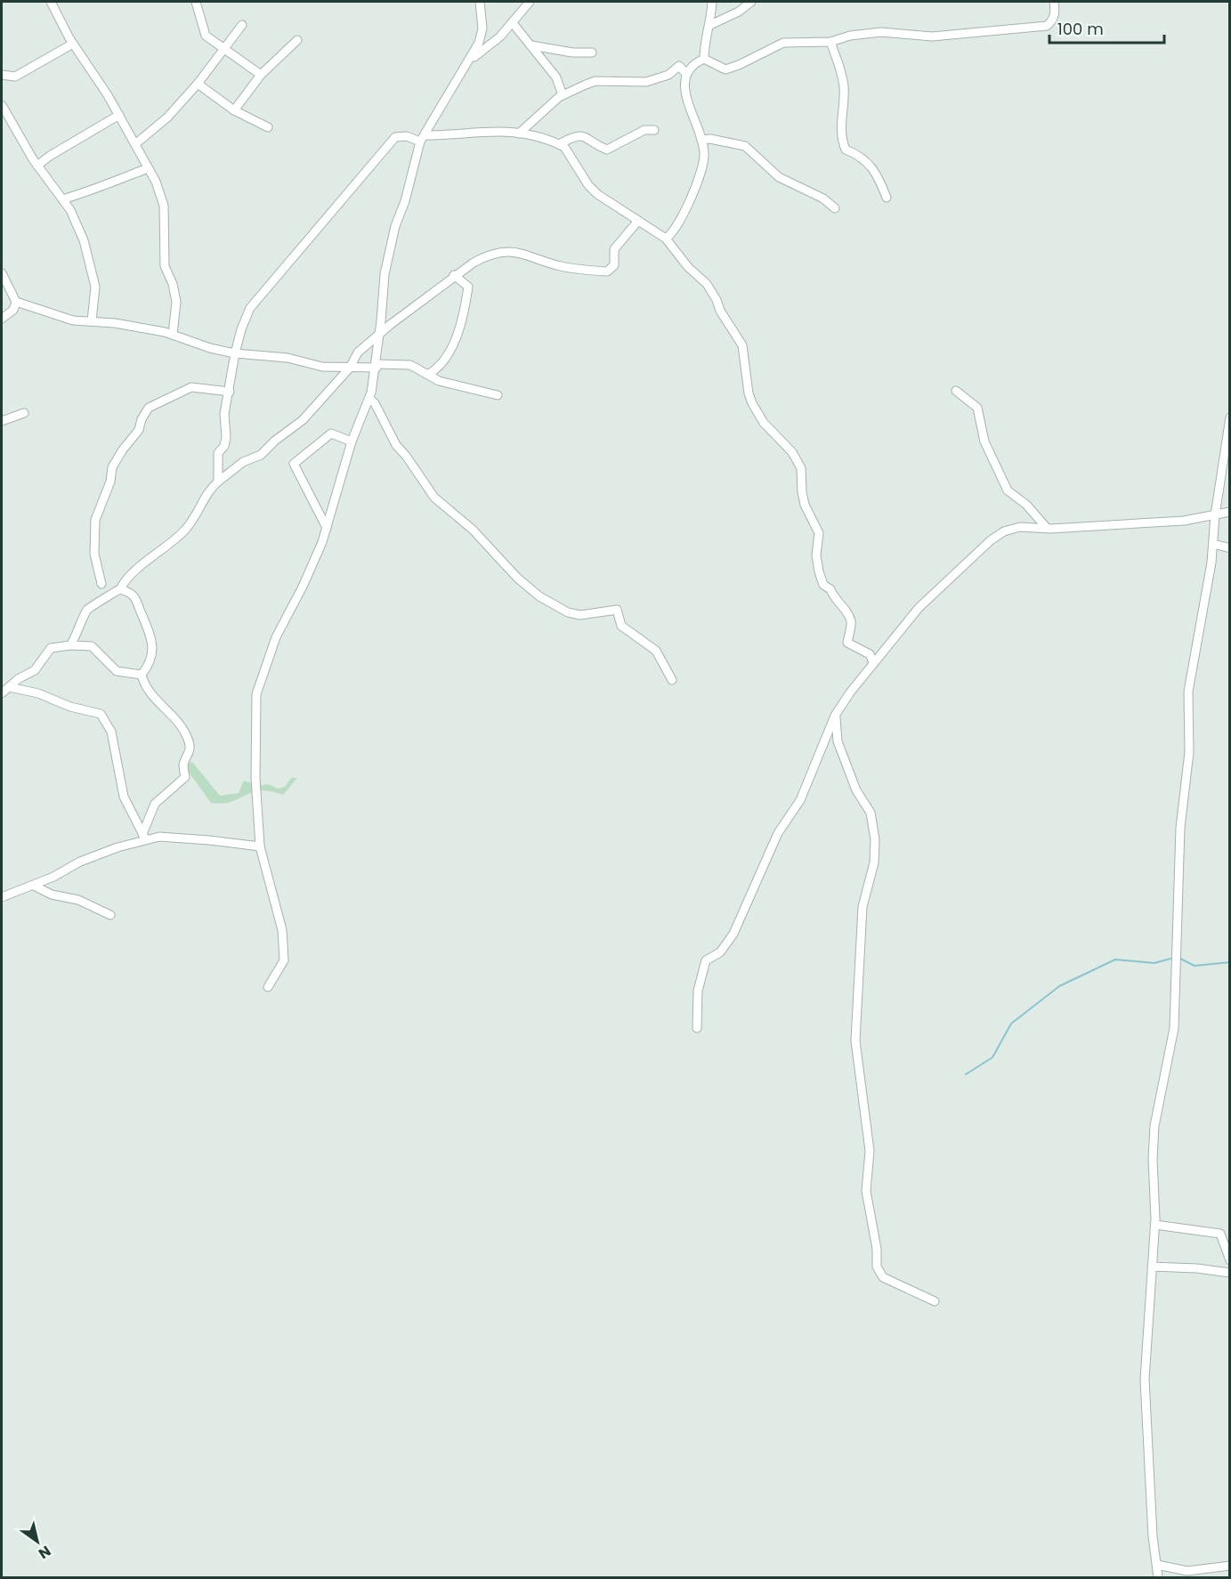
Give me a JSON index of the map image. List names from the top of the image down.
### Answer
{
  "scale_bar": "100 m",
  "north": "bottom right"
}
